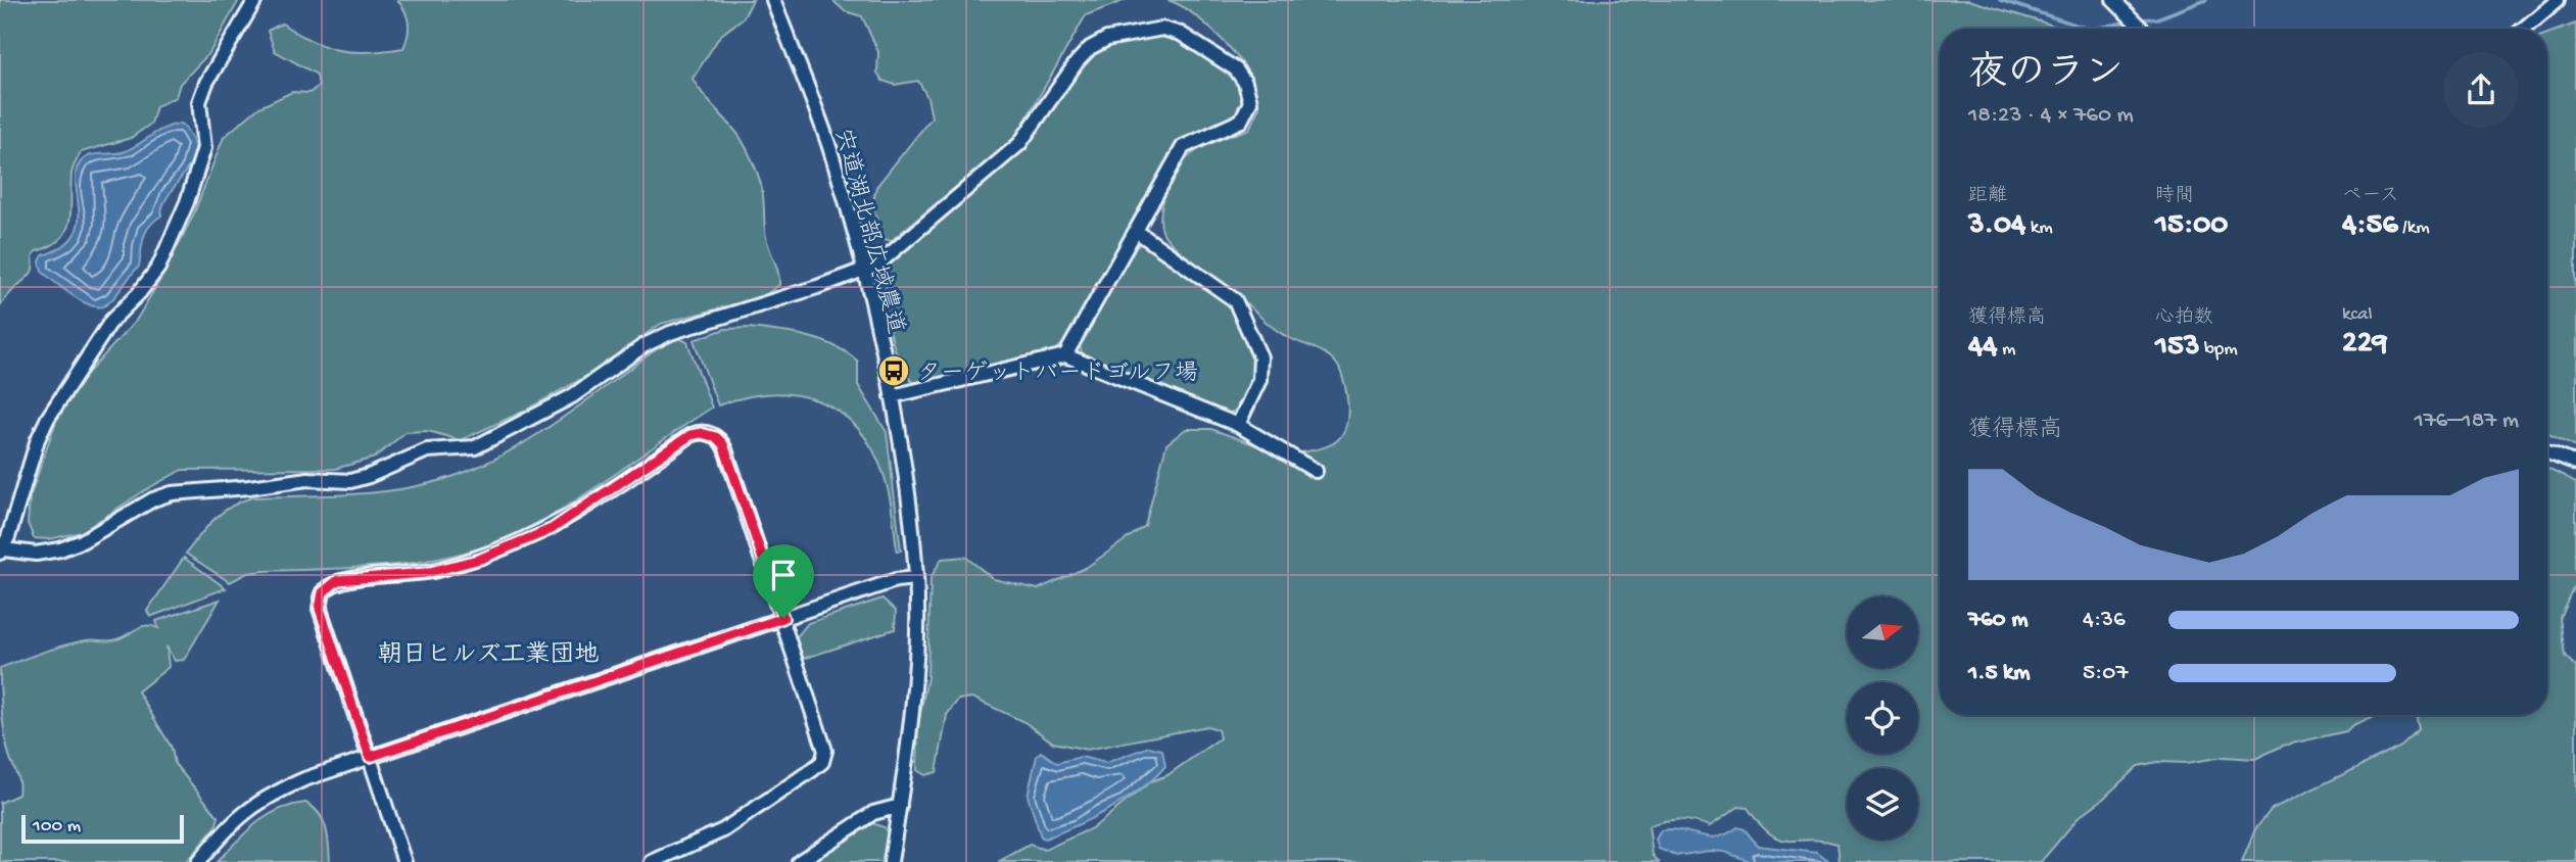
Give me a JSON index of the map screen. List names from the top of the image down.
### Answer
{
  "streets": {
    "street": ["宍道湖北部広域農道"]
  },
  "districts": ["朝日ヒルズ工業団地"],
  "places": {
    "bus stop": ["ターゲットバードゴルフ場"]
  },
  "scale_bar": "100 m",
  "north": "right",
  "page": {
    "heading": ["夜のラン", "18:23 · 4 × 760 m"],
    "stats": [
      ["距離", "3.04 km"],
      ["時間", "15:00"],
      ["ペース", "4:56 /km"],
      ["獲得標高", "44 m"],
      ["心拍数", "153 bpm"],
      ["kcal", "229"]
    ],
    "chart": ["獲得標高", "176–187 m"],
    "list": [
      {
        "name": "760 m",
        "note": "4:36"
      },
      {
        "name": "1.5 km",
        "note": "5:07"
      }
    ],
    "scale": "100 m"
  }
}
